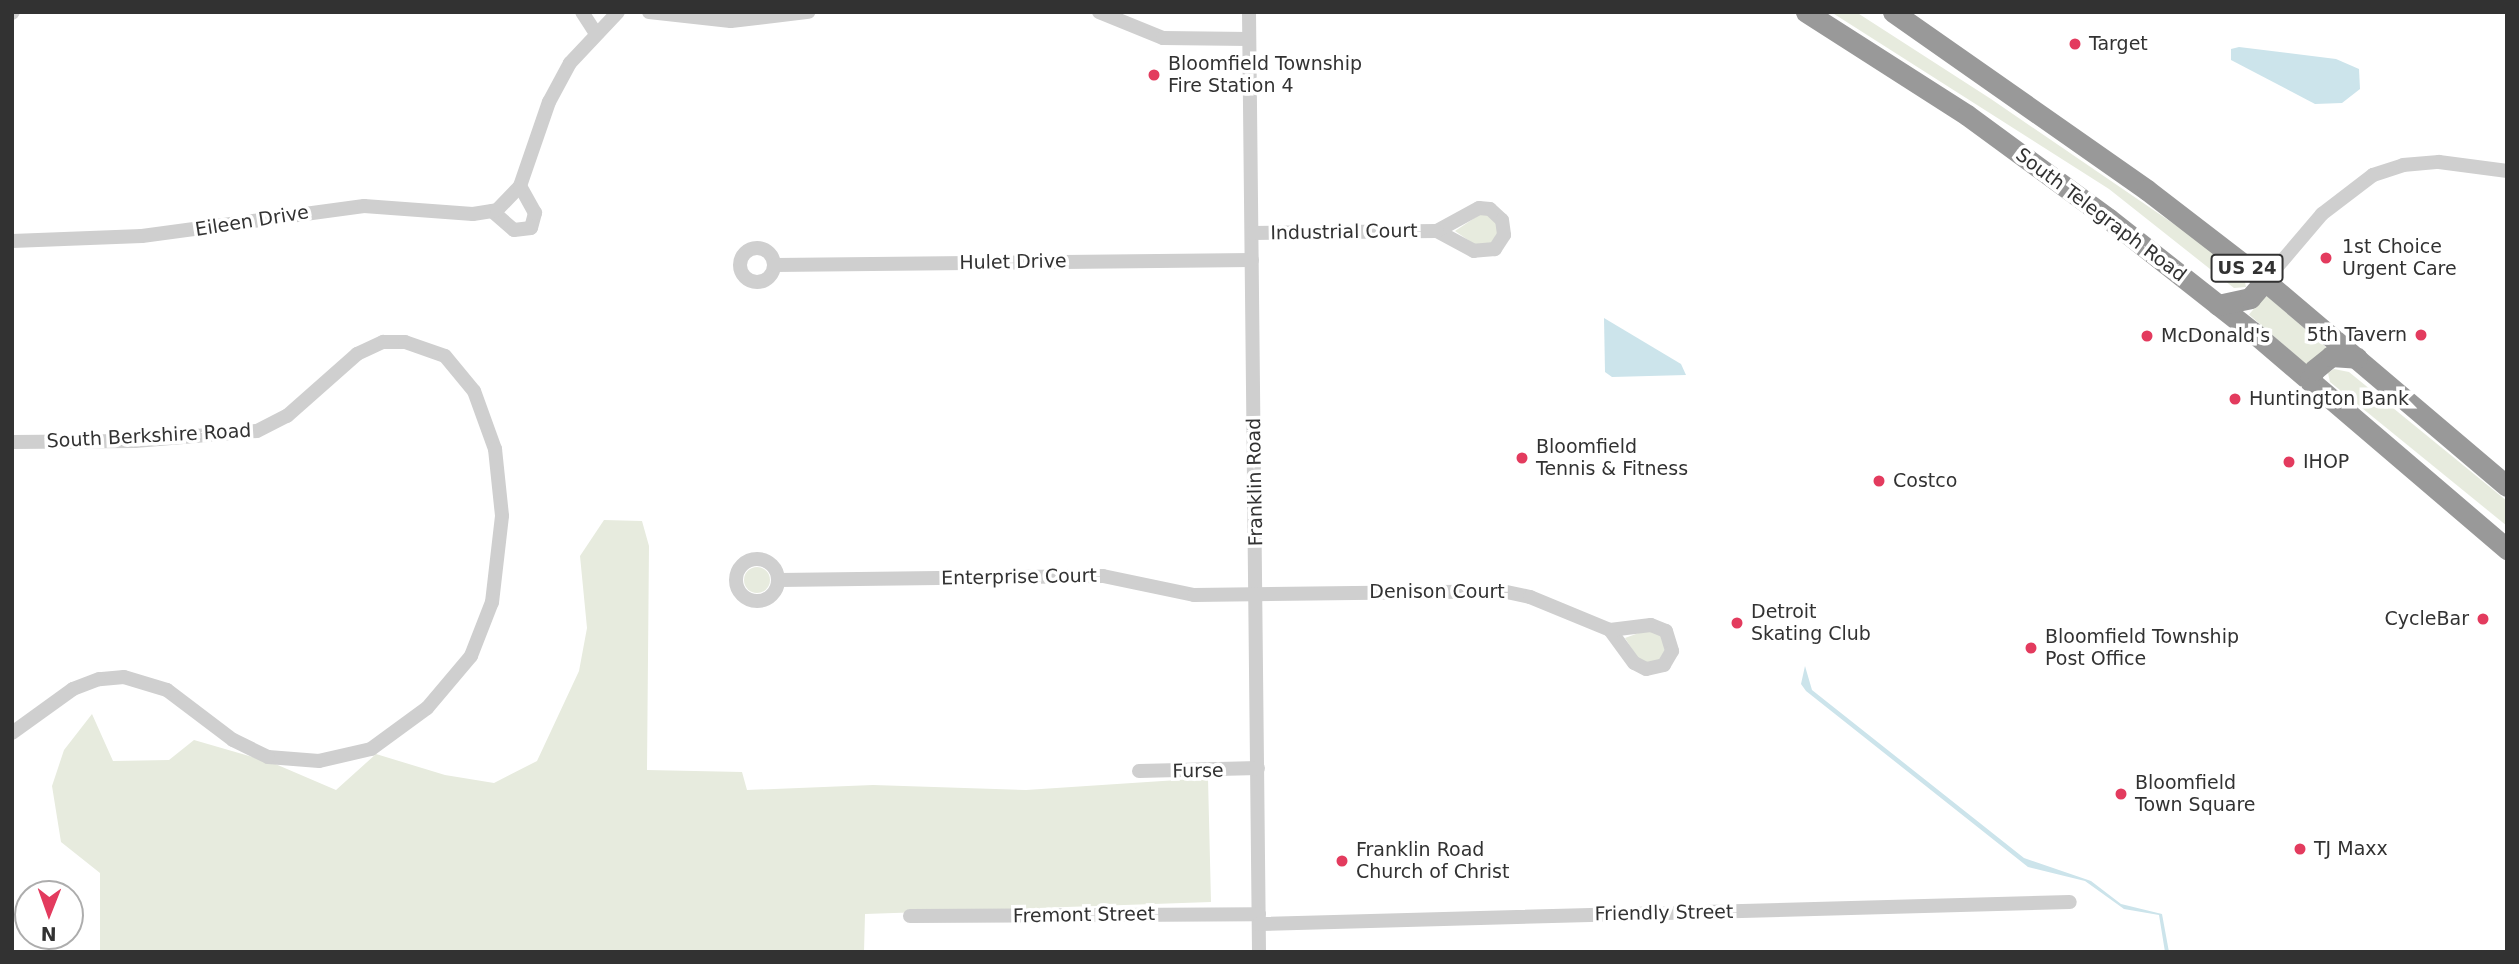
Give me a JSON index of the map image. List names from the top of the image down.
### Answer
{
  "streets": {
    "highway": ["South Telegraph Road", "US 24"],
    "street": [
      "Eileen Drive",
      "Industrial Court",
      "Hulet Drive",
      "South Berkshire Road",
      "Franklin Road",
      "Enterprise Court",
      "Denison Court",
      "Furse",
      "Friendly Street",
      "Fremont Street"
    ]
  },
  "crossings": [
    ["Industrial Court", "Franklin Road"],
    ["Hulet Drive", "Franklin Road"],
    ["Franklin Road", "Enterprise Court"],
    ["Franklin Road", "Denison Court"],
    ["Franklin Road", "Furse"],
    ["Franklin Road", "Friendly Street"],
    ["Franklin Road", "Fremont Street"],
    ["Enterprise Court", "Denison Court"],
    ["Friendly Street", "Fremont Street"]
  ],
  "places": [
    "Target",
    "Bloomfield Township Fire Station 4",
    "1st Choice Urgent Care",
    "5th Tavern",
    "McDonald's",
    "Huntington Bank",
    "Bloomfield Tennis & Fitness",
    "IHOP",
    "Costco",
    "CycleBar",
    "Detroit Skating Club",
    "Bloomfield Township Post Office",
    "Bloomfield Town Square",
    "TJ Maxx",
    "Franklin Road Church of Christ"
  ],
  "north": "bottom"
}
